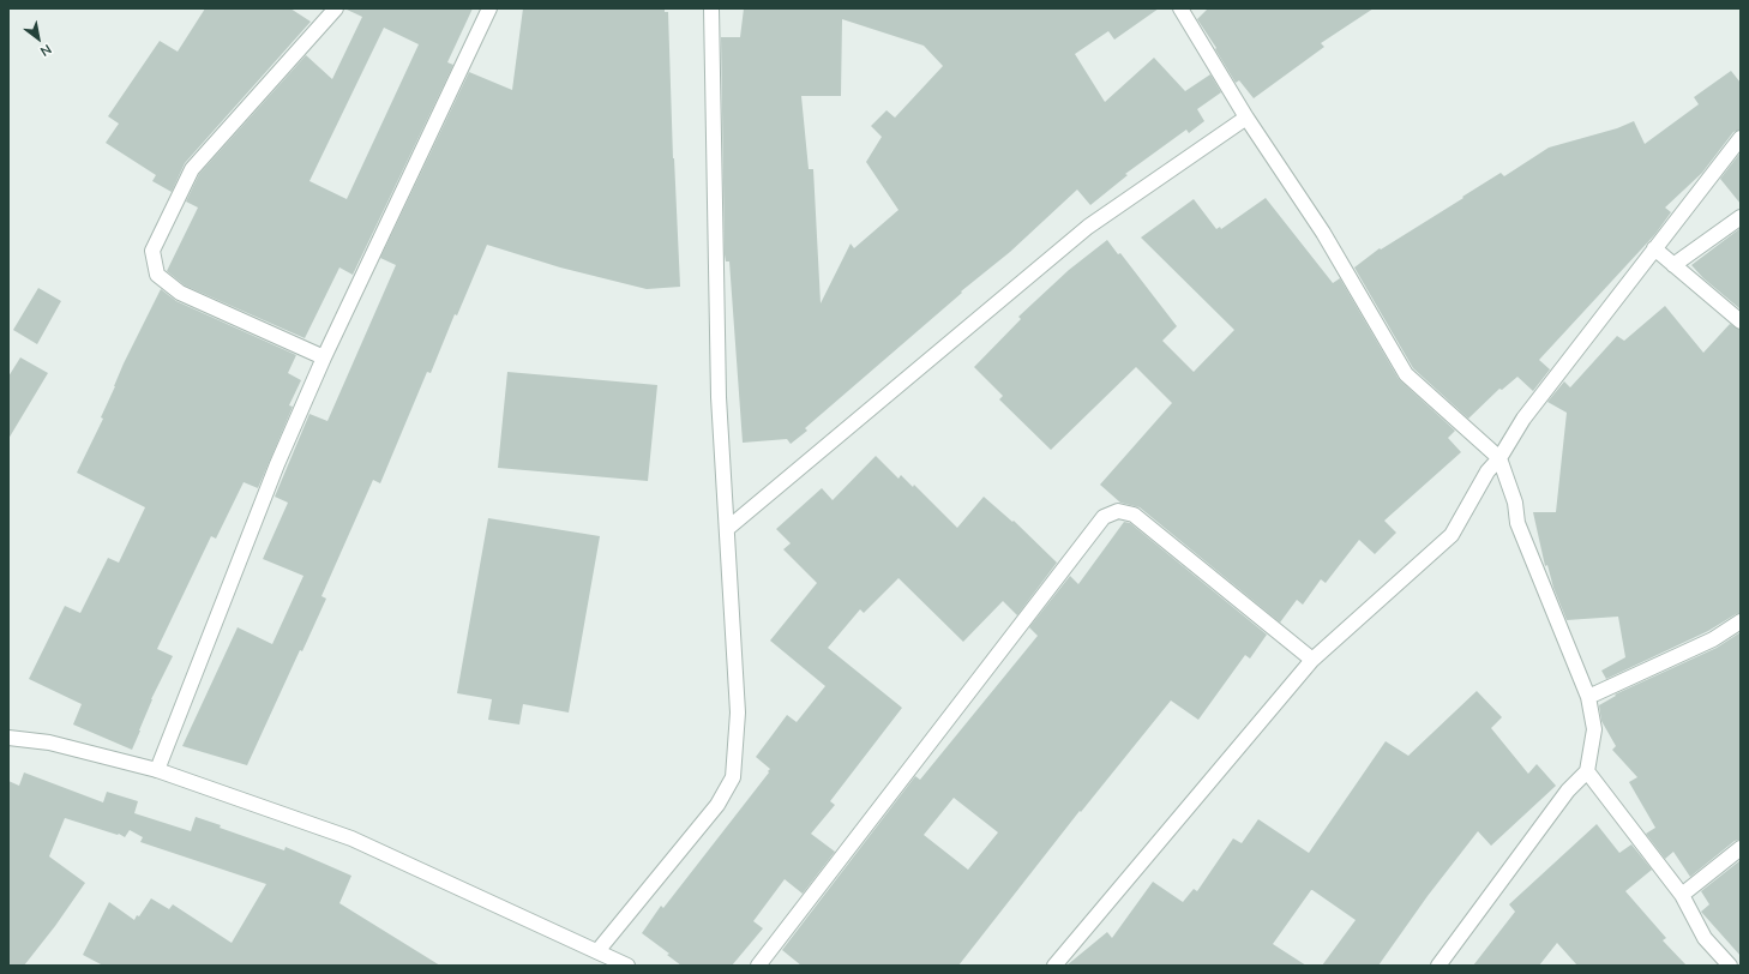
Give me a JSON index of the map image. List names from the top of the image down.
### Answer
{
  "north": "bottom right"
}
